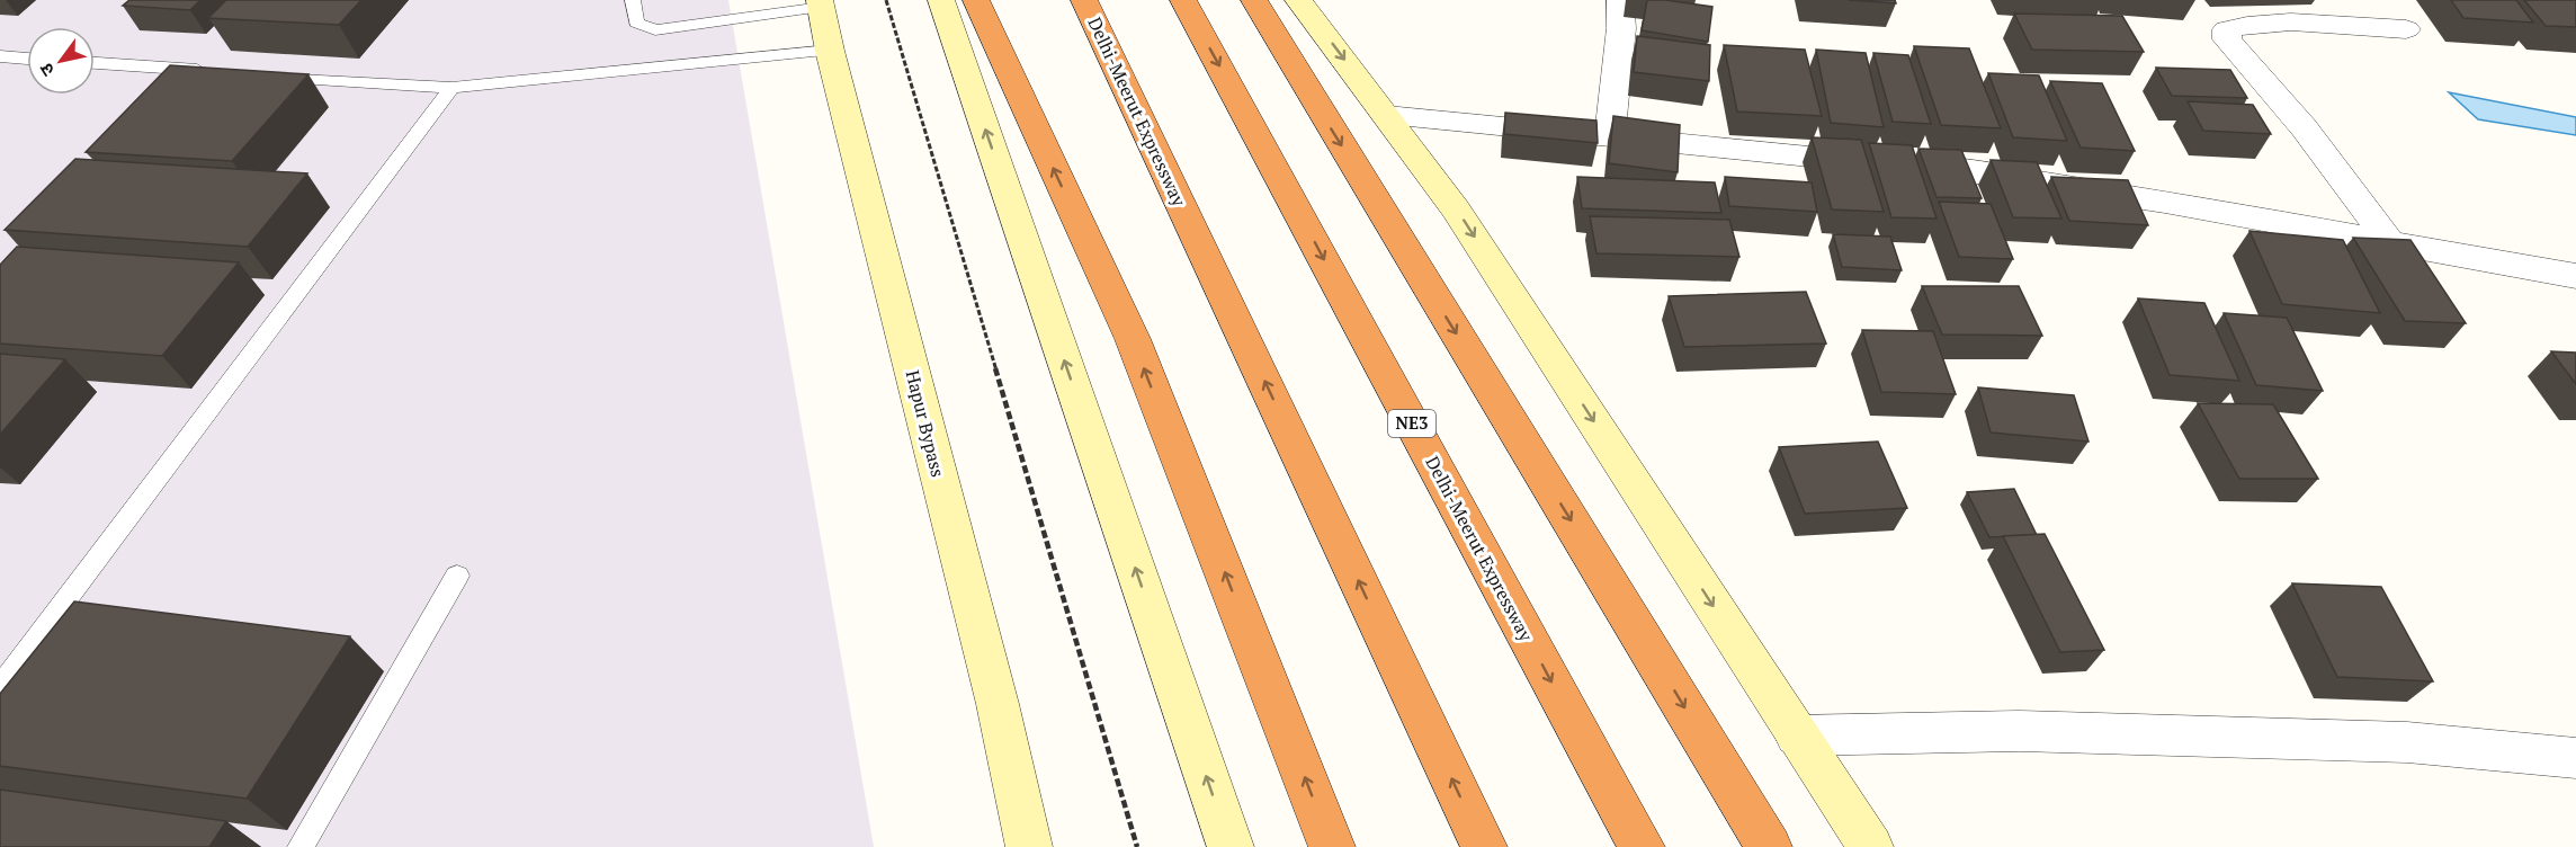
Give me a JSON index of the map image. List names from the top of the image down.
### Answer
{
  "streets": {
    "highway": ["Delhi-Meerut Expressway", "NE3"],
    "street": ["Hapur Bypass"]
  },
  "north": "bottom left"
}
